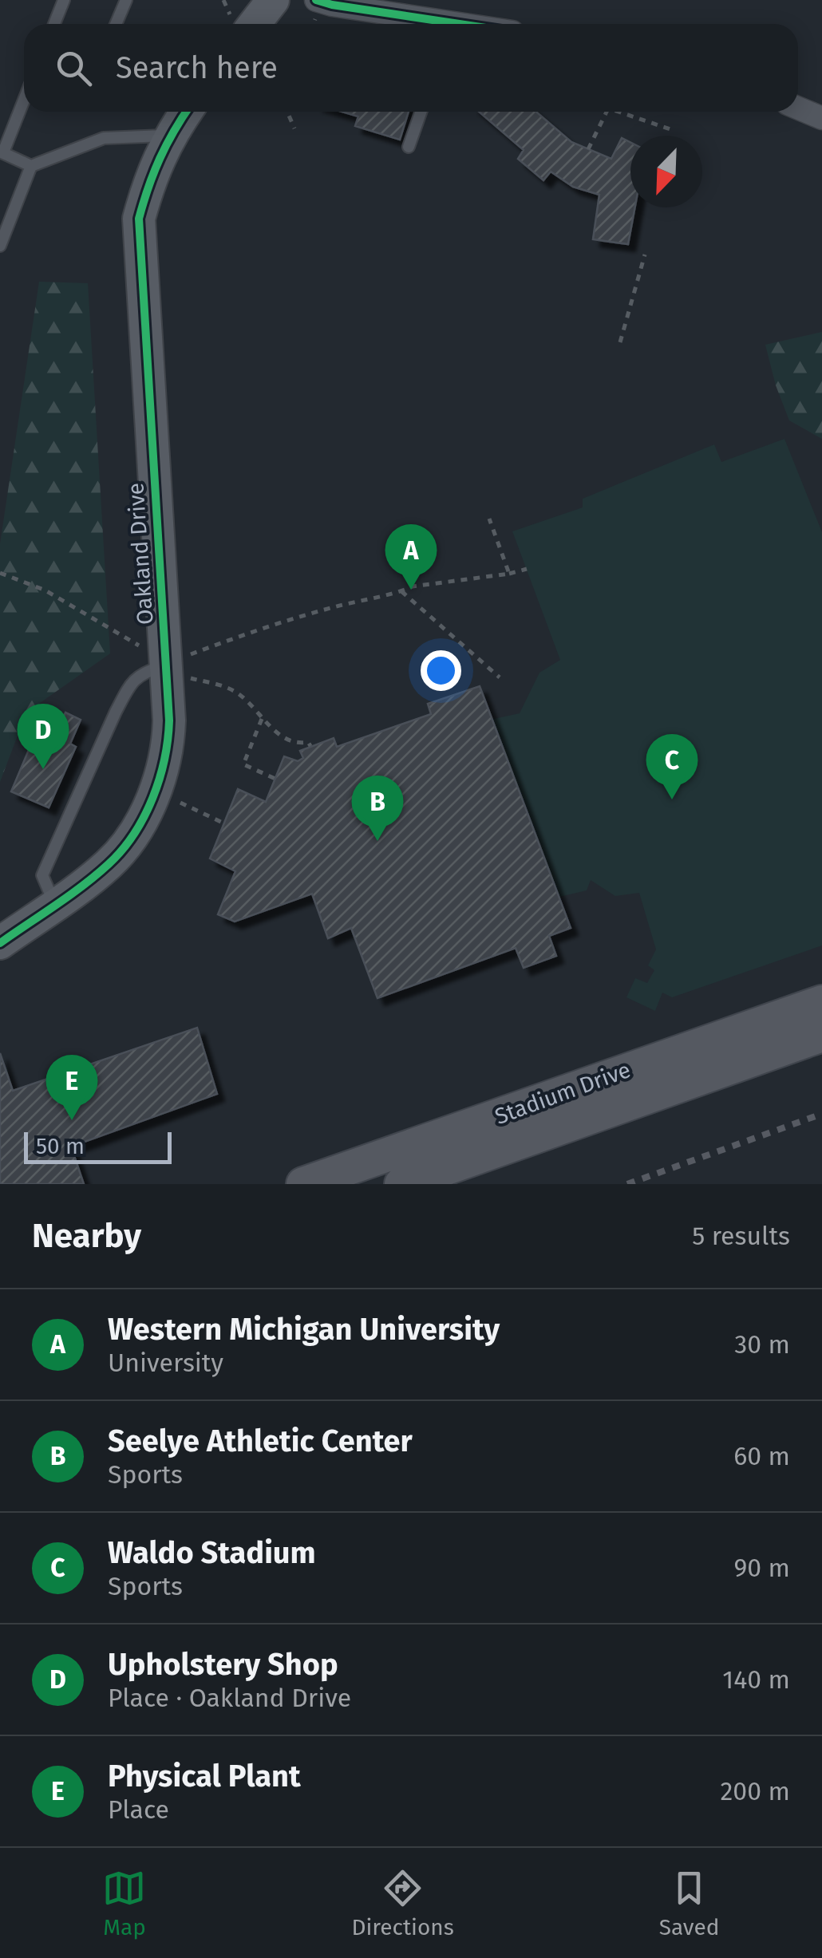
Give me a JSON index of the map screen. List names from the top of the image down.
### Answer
{
  "streets": {
    "main road": ["Oakland Drive", "Stadium Drive"]
  },
  "scale_bar": "50 m",
  "north": "bottom left",
  "page": {
    "search": "Search here",
    "pins": [
      "A",
      "D",
      "C",
      "B",
      "E"
    ],
    "scale": "50 m",
    "heading": ["Nearby", "5 results"],
    "list": [
      {
        "mark": "A",
        "name": "Western Michigan University",
        "note": "University",
        "value": "30 m"
      },
      {
        "mark": "B",
        "name": "Seelye Athletic Center",
        "note": "Sports",
        "value": "60 m"
      },
      {
        "mark": "C",
        "name": "Waldo Stadium",
        "note": "Sports",
        "value": "90 m"
      },
      {
        "mark": "D",
        "name": "Upholstery Shop",
        "note": "Place · Oakland Drive",
        "value": "140 m"
      },
      {
        "mark": "E",
        "name": "Physical Plant",
        "note": "Place",
        "value": "200 m"
      }
    ],
    "nav": ["Map", "Directions", "Saved"]
  }
}
